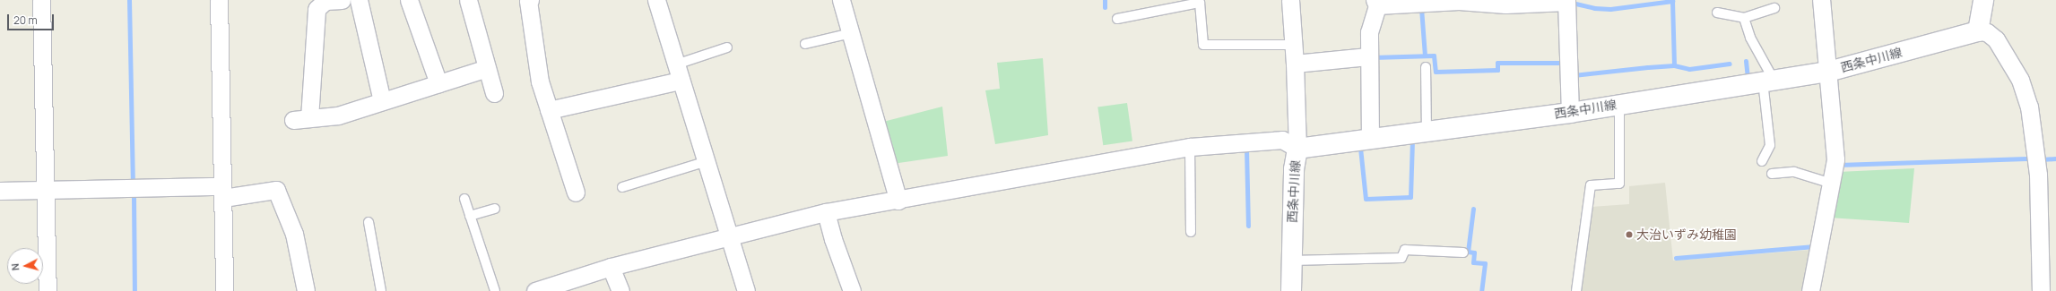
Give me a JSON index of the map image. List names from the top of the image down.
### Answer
{
  "streets": {
    "main road": ["西条中川線"]
  },
  "places": ["大治いずみ幼稚園"],
  "scale_bar": "20 m",
  "north": "left"
}
